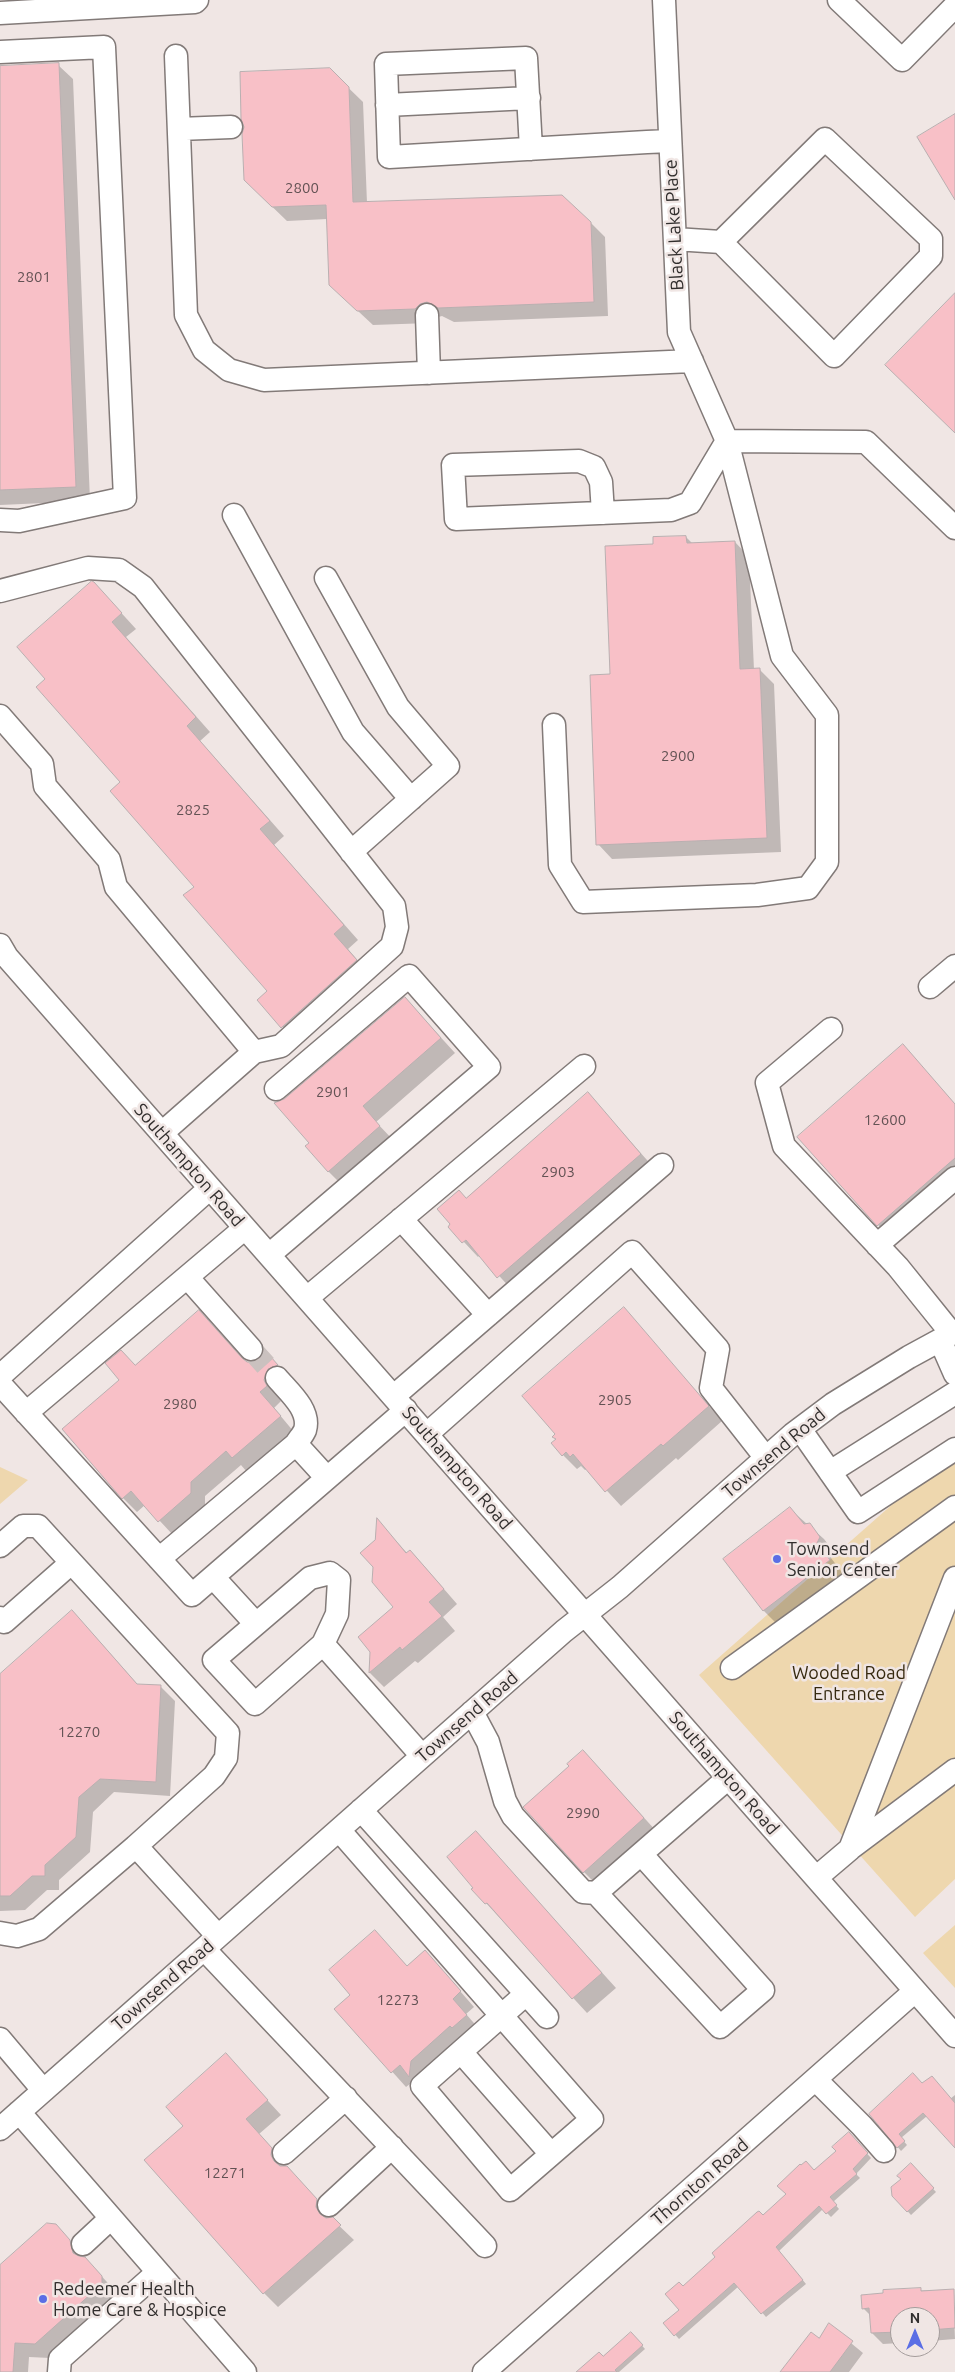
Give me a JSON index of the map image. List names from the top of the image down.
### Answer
{
  "streets": {
    "street": [
      "Black Lake Place",
      "Southampton Road",
      "Townsend Road",
      "Thornton Road"
    ]
  },
  "crossings": [
    ["Southampton Road", "Townsend Road"],
    ["Southampton Road", "Thornton Road"]
  ],
  "parks": ["Wooded Road Entrance"],
  "places": ["Townsend Senior Center", "Redeemer Health Home Care & Hospice"],
  "house_numbers": [
    "2800",
    "2801",
    "2900",
    "2825",
    "2901",
    "12600",
    "2903",
    "2905",
    "2980",
    "12270",
    "2990",
    "12273",
    "12271"
  ],
  "north": "top"
}
